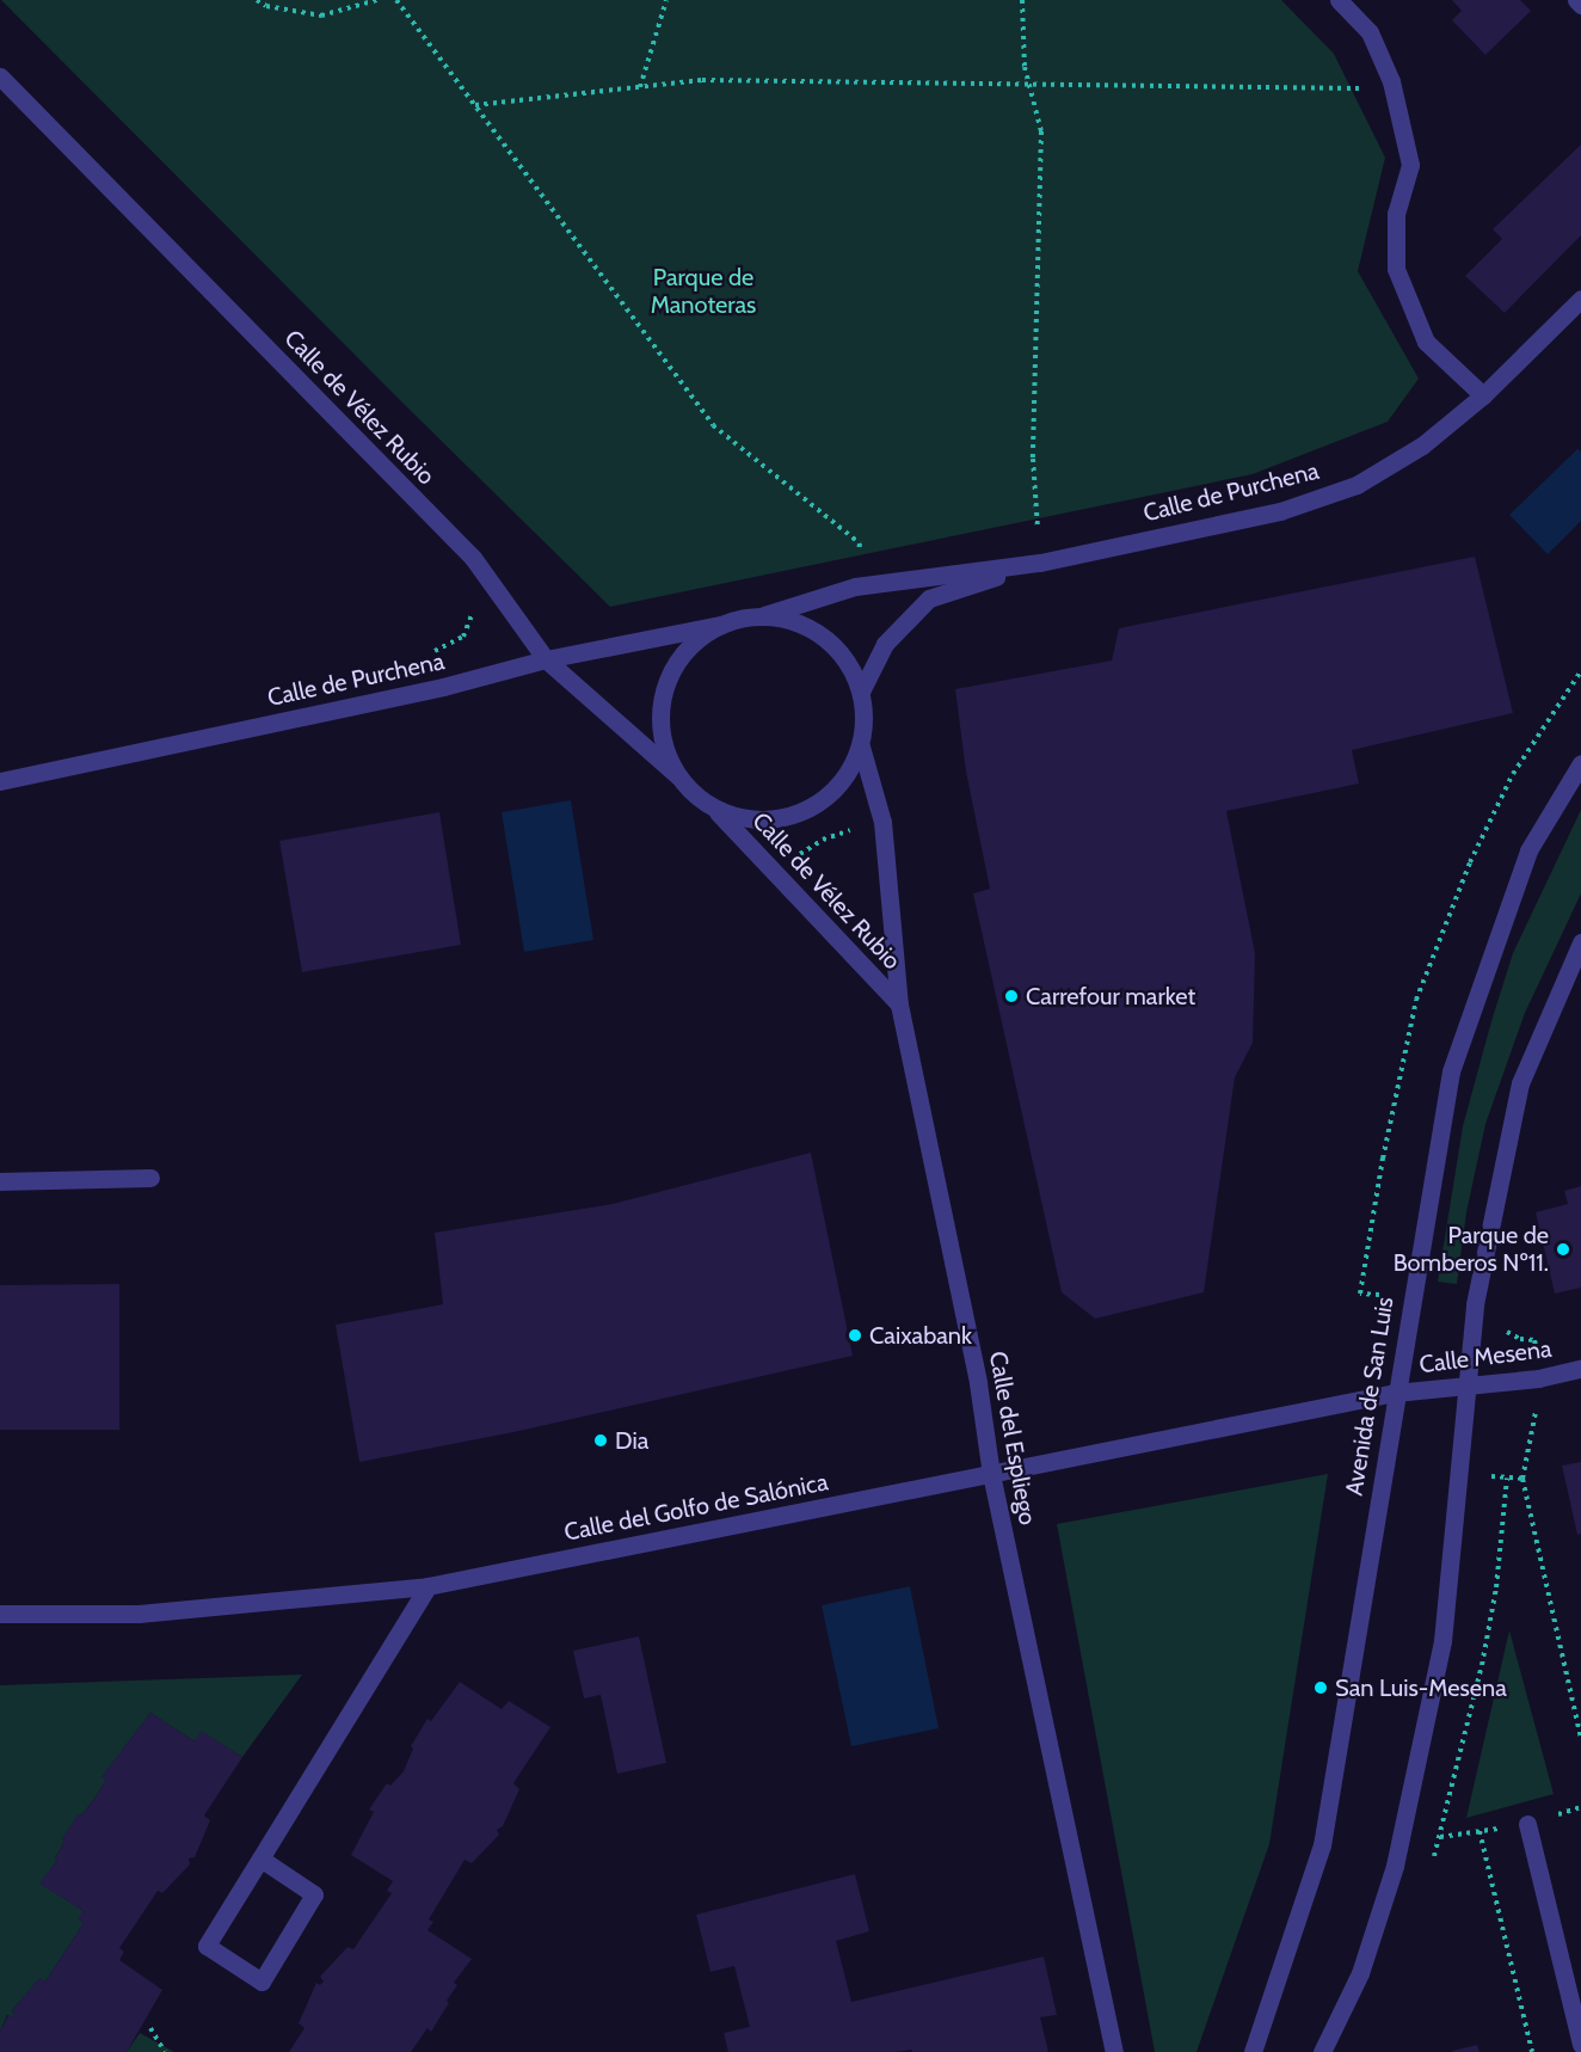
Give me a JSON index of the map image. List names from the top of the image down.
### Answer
{
  "streets": {
    "street": [
      "Calle de Vélez Rubio",
      "Calle de Purchena",
      "Calle Mesena",
      "Avenida de San Luis",
      "Calle del Espliego",
      "Calle del Golfo de Salónica"
    ]
  },
  "crossings": [
    ["Calle de Vélez Rubio", "Calle de Purchena"],
    ["Calle de Vélez Rubio", "Calle del Espliego"],
    ["Calle de Purchena", "Calle del Espliego"],
    ["Calle Mesena", "Avenida de San Luis"],
    ["Calle Mesena", "Calle del Golfo de Salónica"],
    ["Avenida de San Luis", "Calle del Golfo de Salónica"],
    ["Calle del Espliego", "Calle del Golfo de Salónica"]
  ],
  "parks": ["Parque de Manoteras"],
  "places": [
    "Carrefour market",
    "Parque de Bomberos Nº11.",
    "Caixabank",
    "Dia",
    "San Luis-Mesena"
  ]
}
